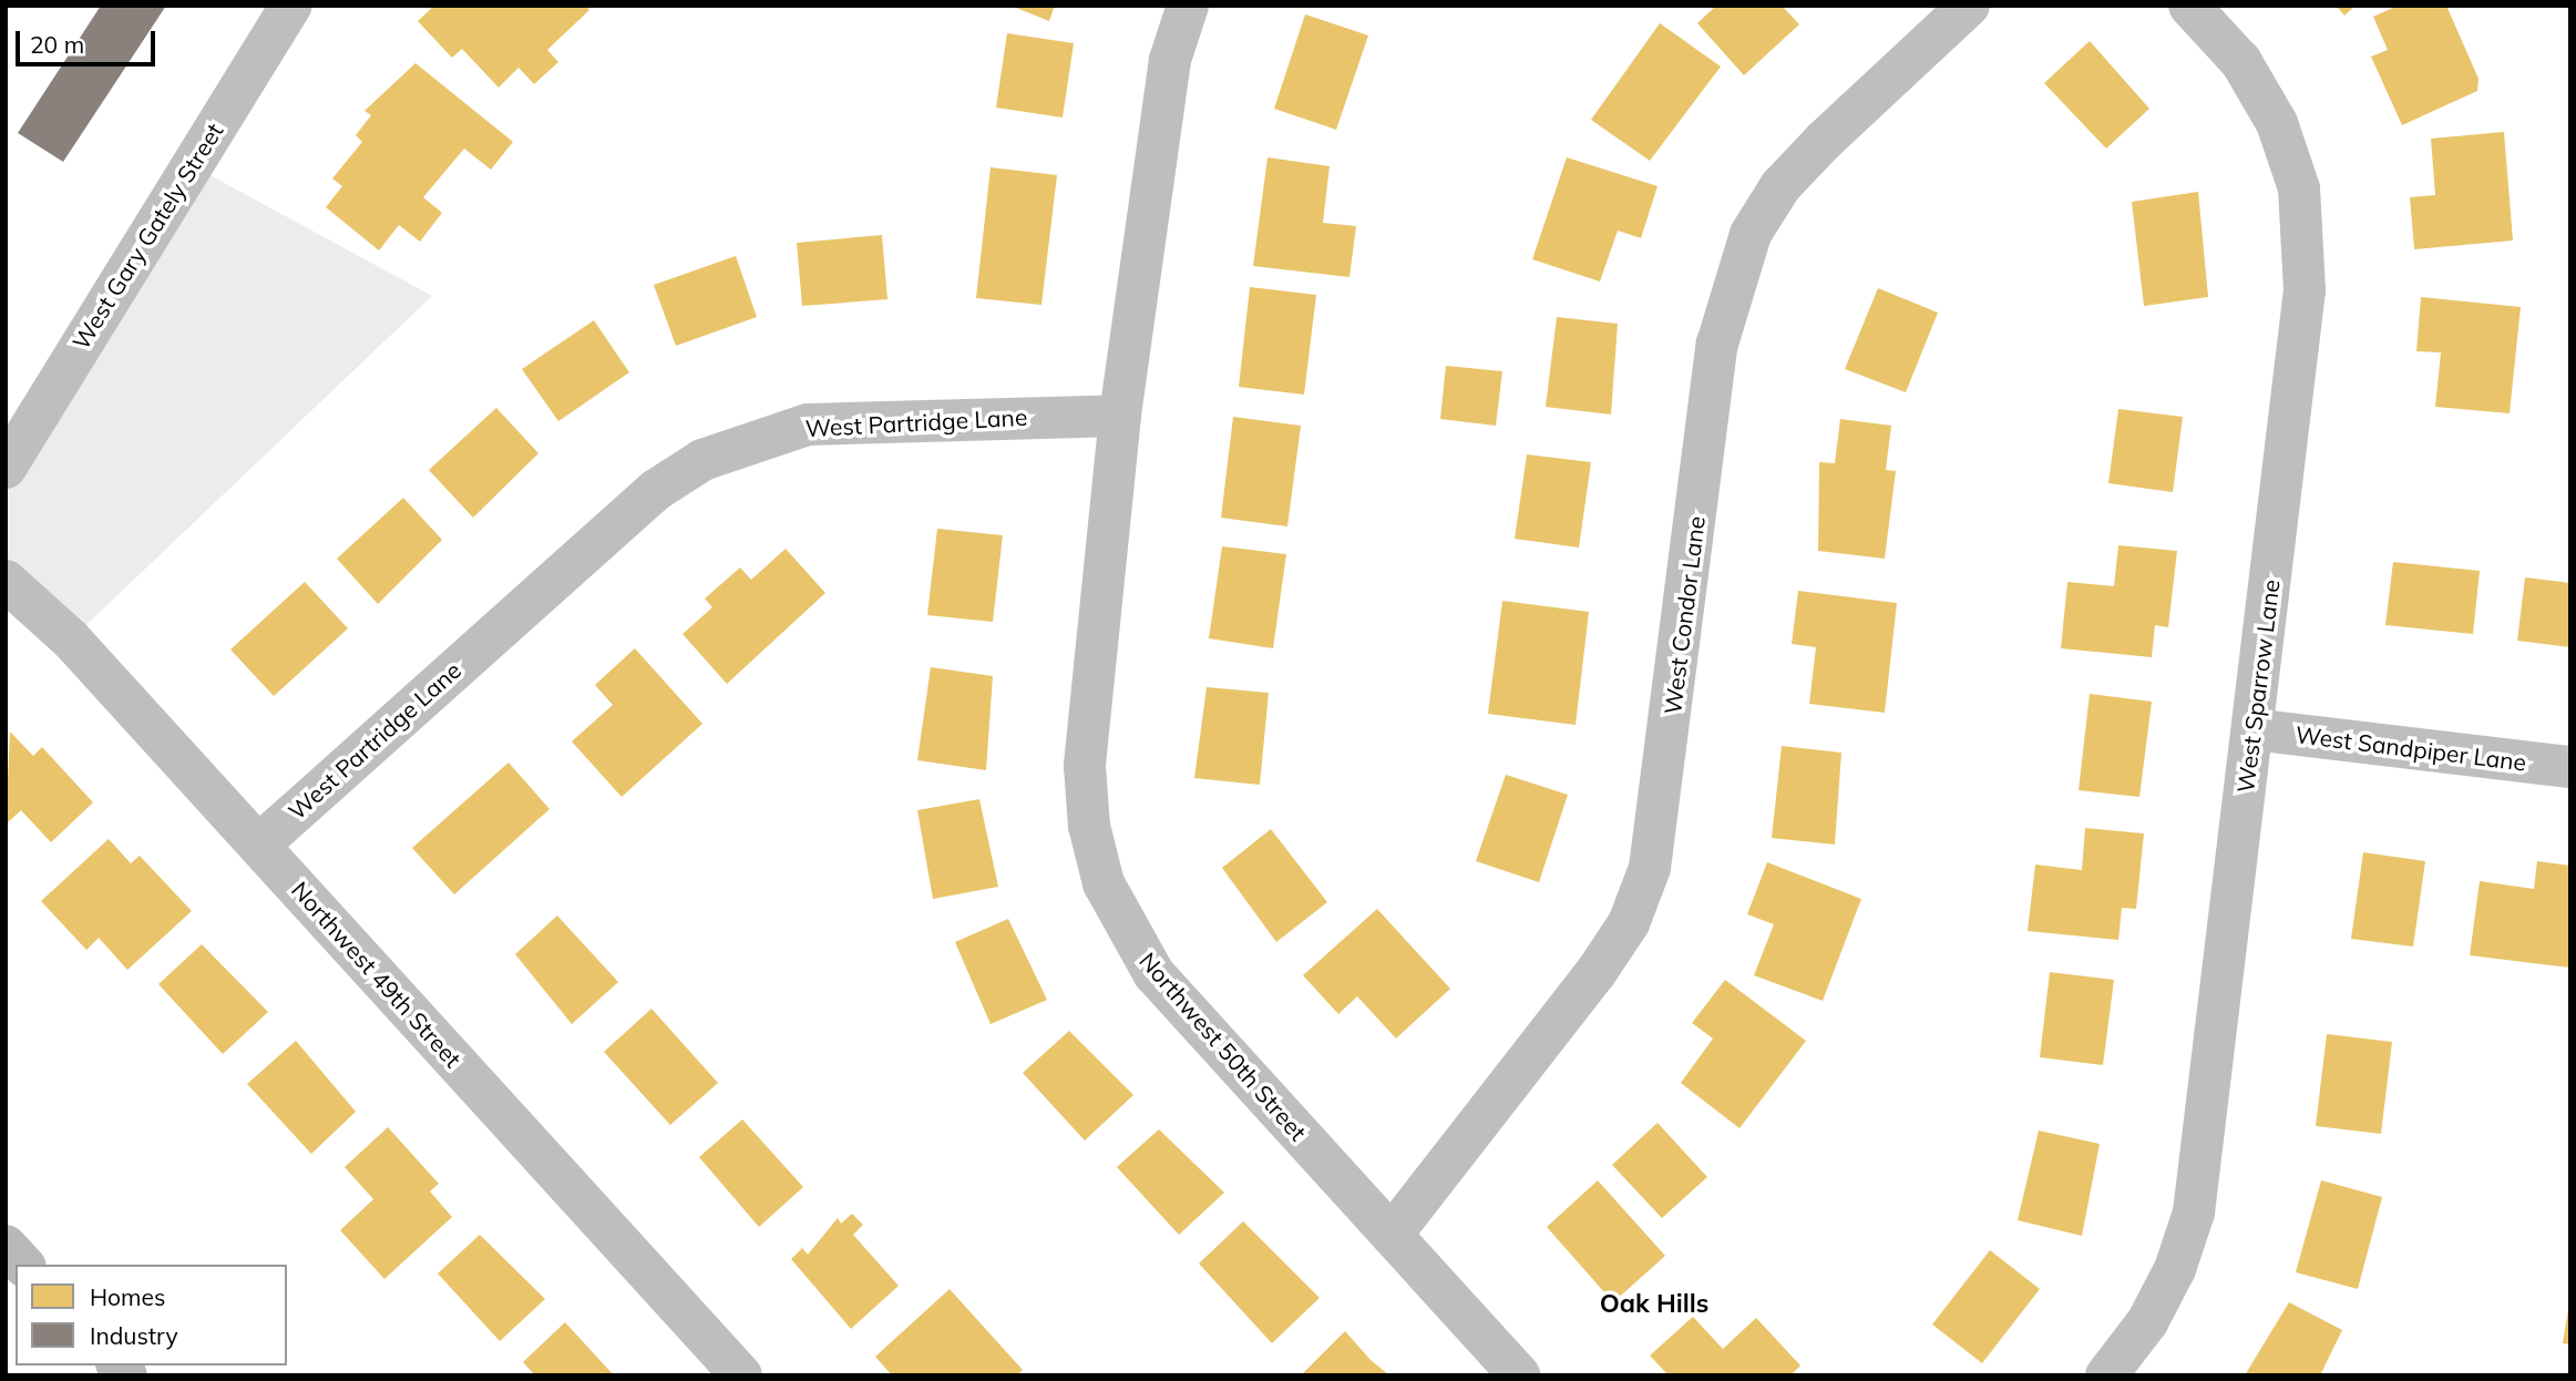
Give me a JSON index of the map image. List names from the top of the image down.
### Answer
{
  "streets": {
    "street": [
      "West Gary Gately Street",
      "West Partridge Lane",
      "West Condor Lane",
      "West Sparrow Lane",
      "West Sandpiper Lane",
      "Northwest 49th Street",
      "Northwest 50th Street"
    ]
  },
  "crossings": [
    ["West Partridge Lane", "Northwest 49th Street"],
    ["West Partridge Lane", "Northwest 50th Street"],
    ["West Condor Lane", "Northwest 50th Street"],
    ["West Sparrow Lane", "West Sandpiper Lane"]
  ],
  "districts": ["Oak Hills"],
  "legend": ["Homes", "Industry"],
  "scale_bar": "20 m"
}
